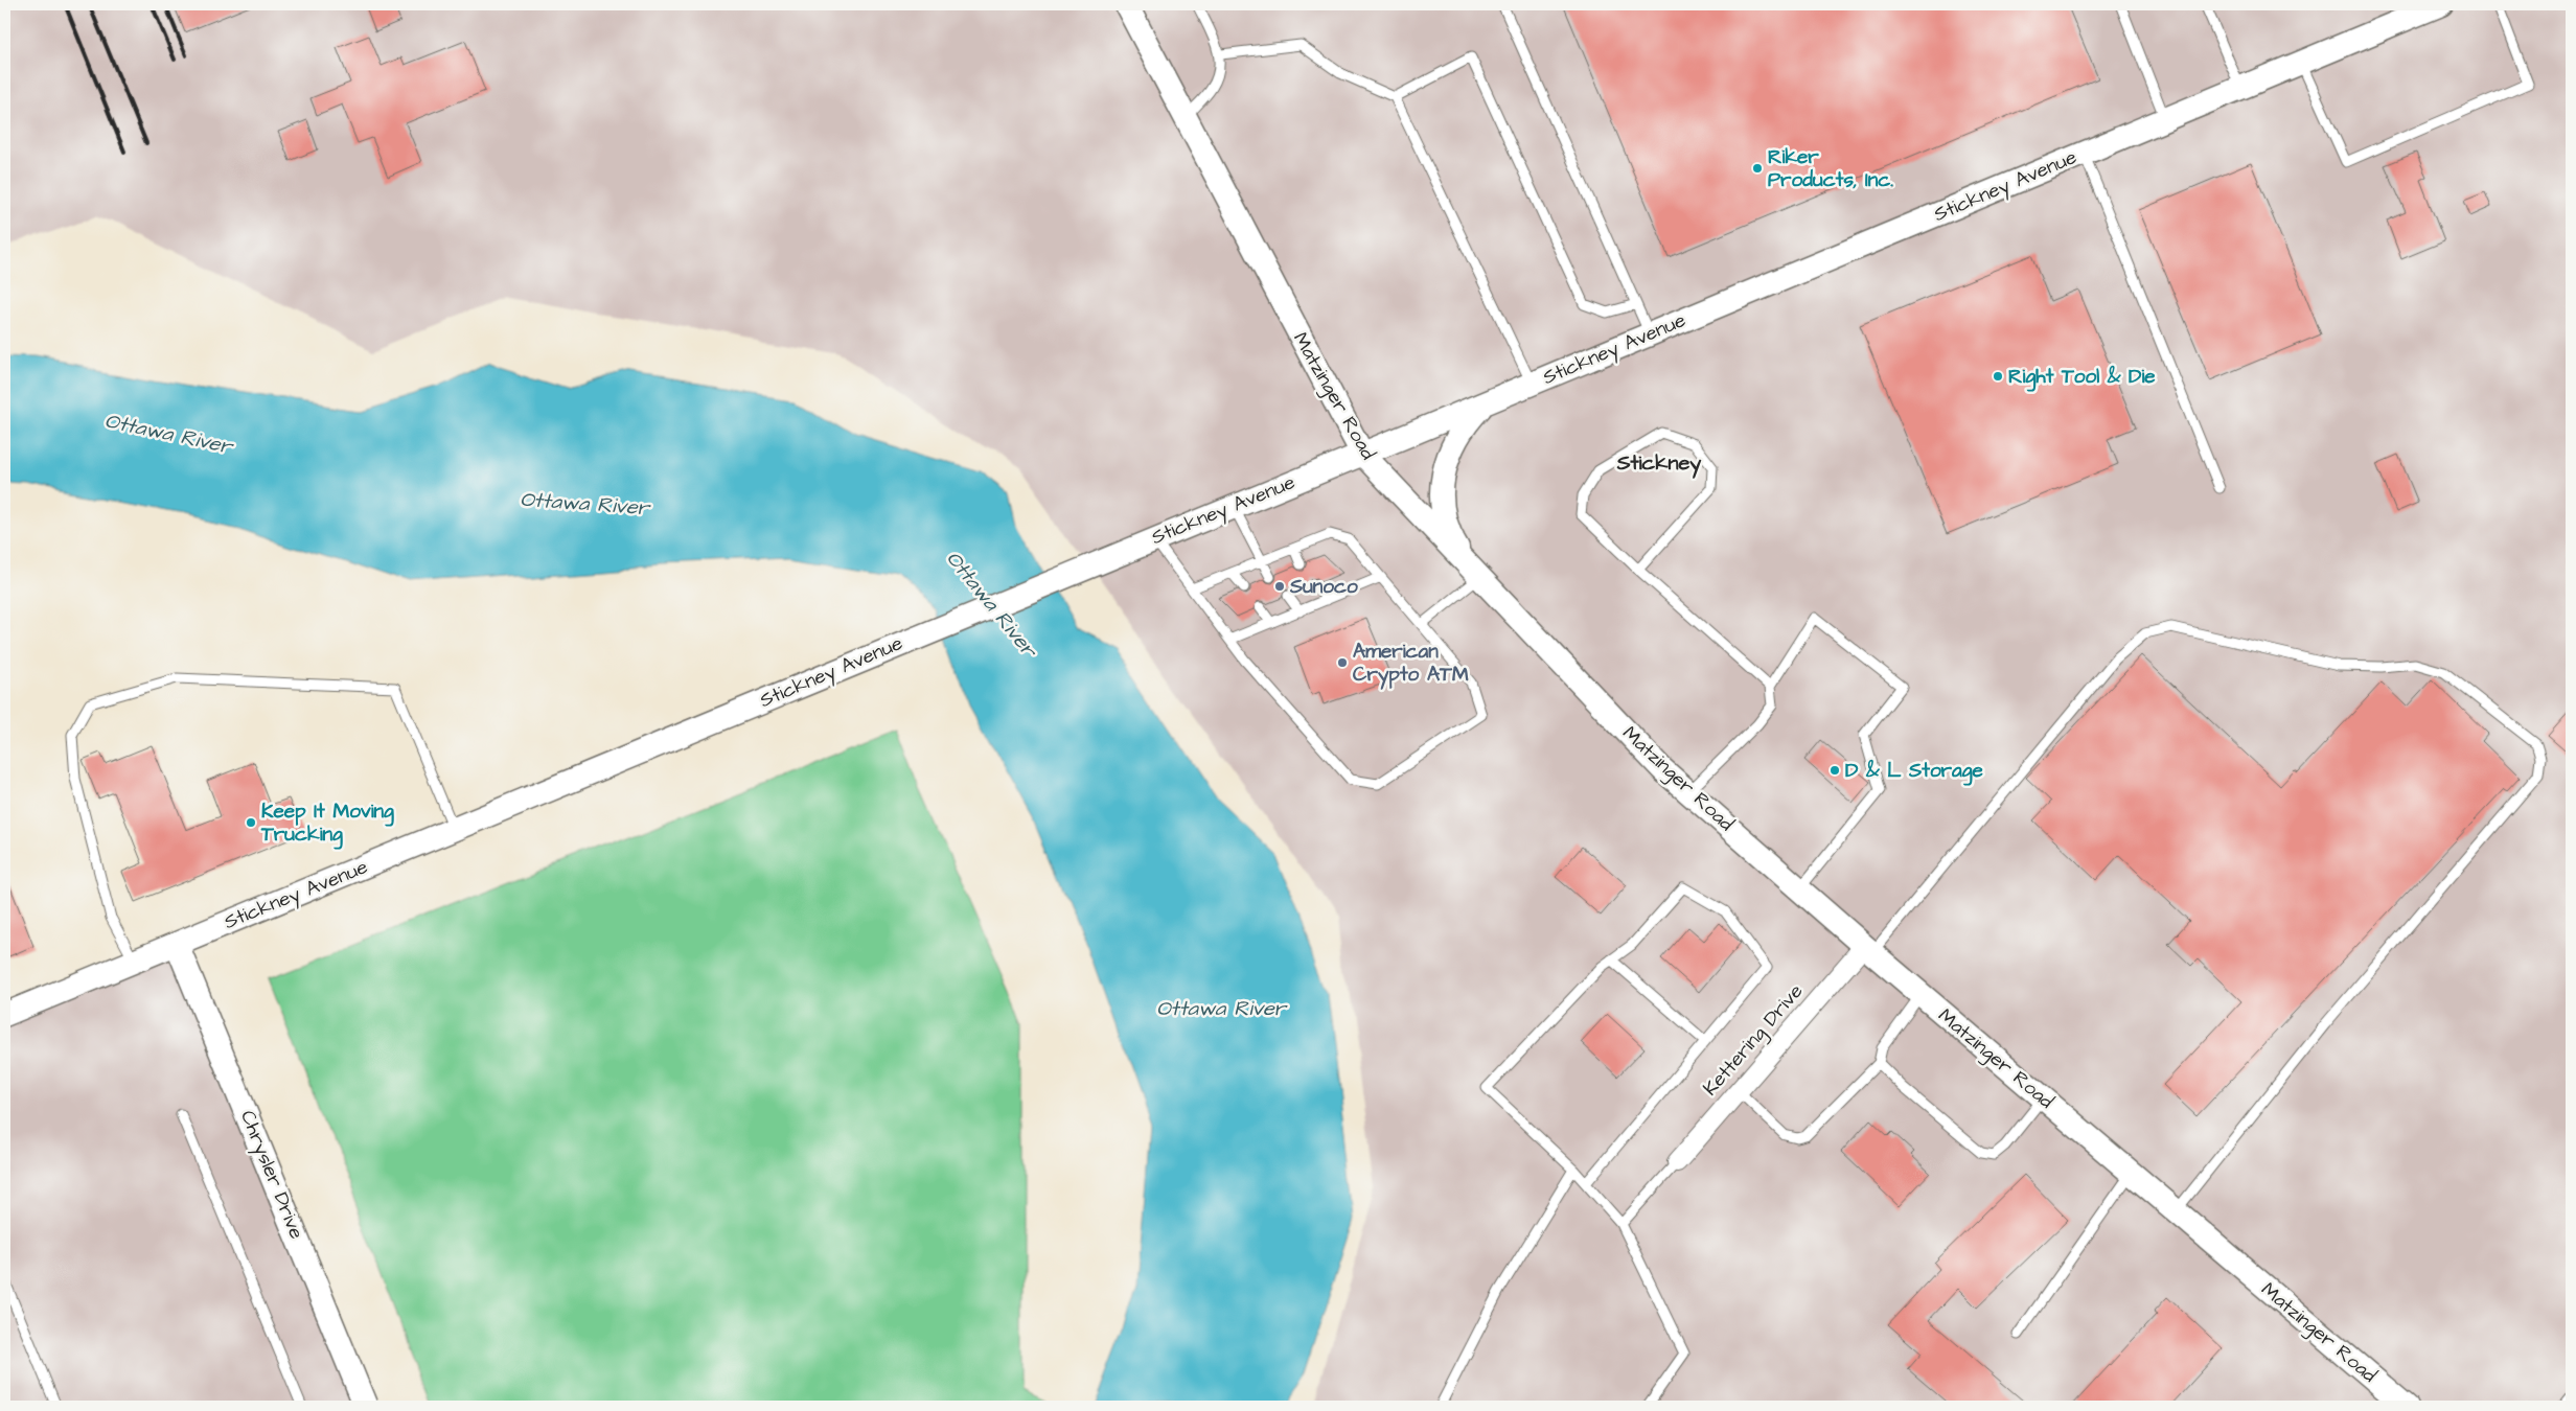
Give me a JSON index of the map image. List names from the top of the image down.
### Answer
{
  "streets": {
    "street": [
      "Stickney Avenue",
      "Matzinger Road",
      "Kettering Drive",
      "Chrysler Drive"
    ]
  },
  "crossings": [
    ["Stickney Avenue", "Matzinger Road"],
    ["Stickney Avenue", "Chrysler Drive"],
    ["Matzinger Road", "Kettering Drive"]
  ],
  "districts": ["Stickney"],
  "water": ["Ottawa River"],
  "places": [
    "Riker Products, Inc.",
    "Right Tool & Die",
    "Sunoco",
    "American Crypto ATM",
    "D & L Storage",
    "Keep It Moving Trucking"
  ]
}
